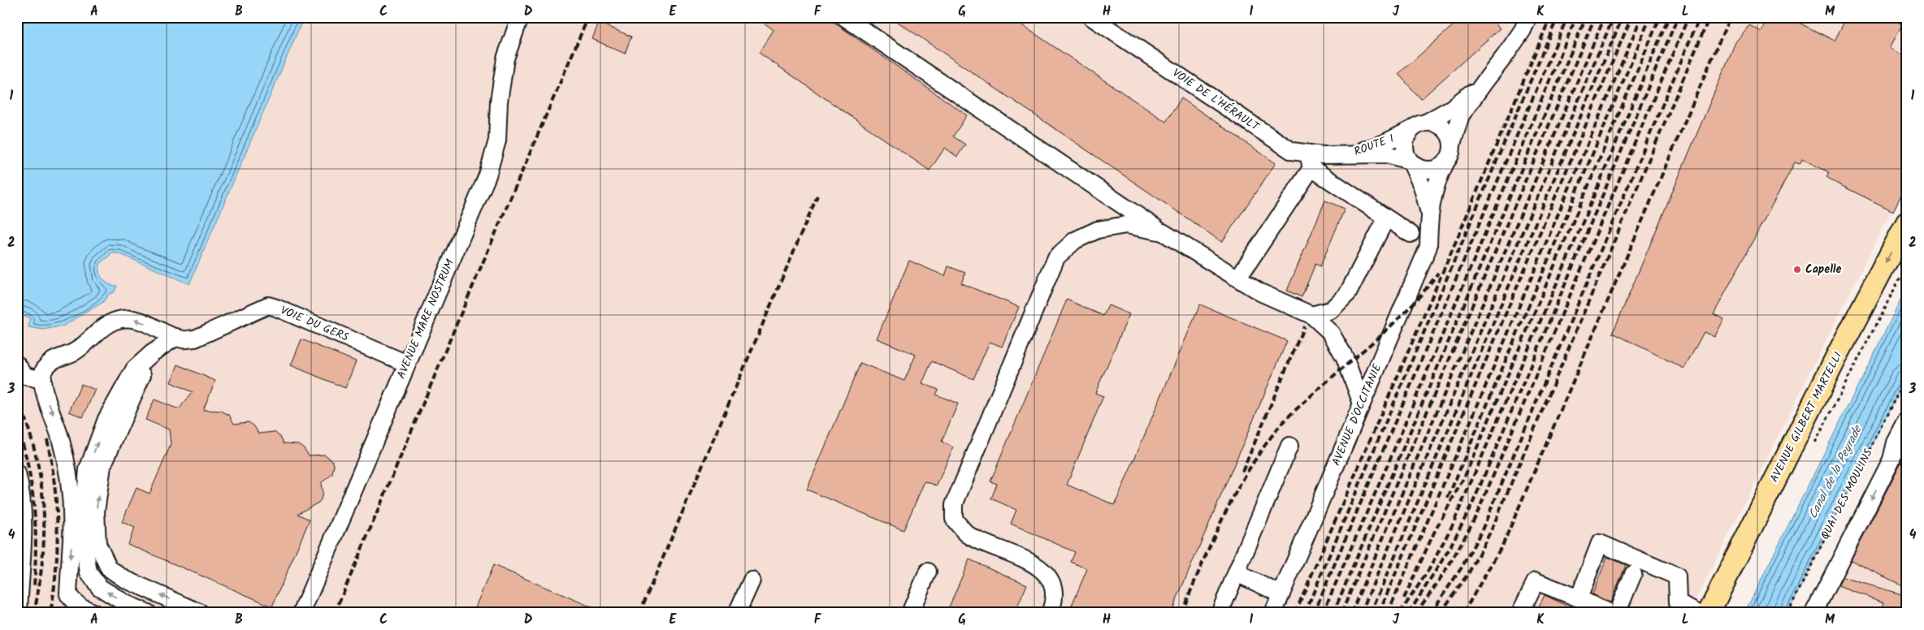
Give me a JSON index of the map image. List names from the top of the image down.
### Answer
{
  "streets": {
    "main road": ["AVENUE GILBERT MARTELLI"],
    "street": [
      "VOIE DE L'HÉRAULT",
      "ROUTE I",
      "AVENUE MARE NOSTRUM",
      "VOIE DU GERS",
      "AVENUE D'OCCITANIE",
      "QUAI DES MOULINS"
    ]
  },
  "crossings": [
    ["VOIE DE L'HÉRAULT", "ROUTE I"],
    ["ROUTE I", "AVENUE D'OCCITANIE"],
    ["AVENUE MARE NOSTRUM", "VOIE DU GERS"]
  ],
  "water": ["Canal de la Peyrade"],
  "places": ["Capelle"],
  "grid": {
    "columns": [
      "A",
      "B",
      "C",
      "D",
      "E",
      "F",
      "G",
      "H",
      "I",
      "J",
      "K",
      "L",
      "M"
    ],
    "rows": [
      "1",
      "2",
      "3",
      "4"
    ]
  }
}
